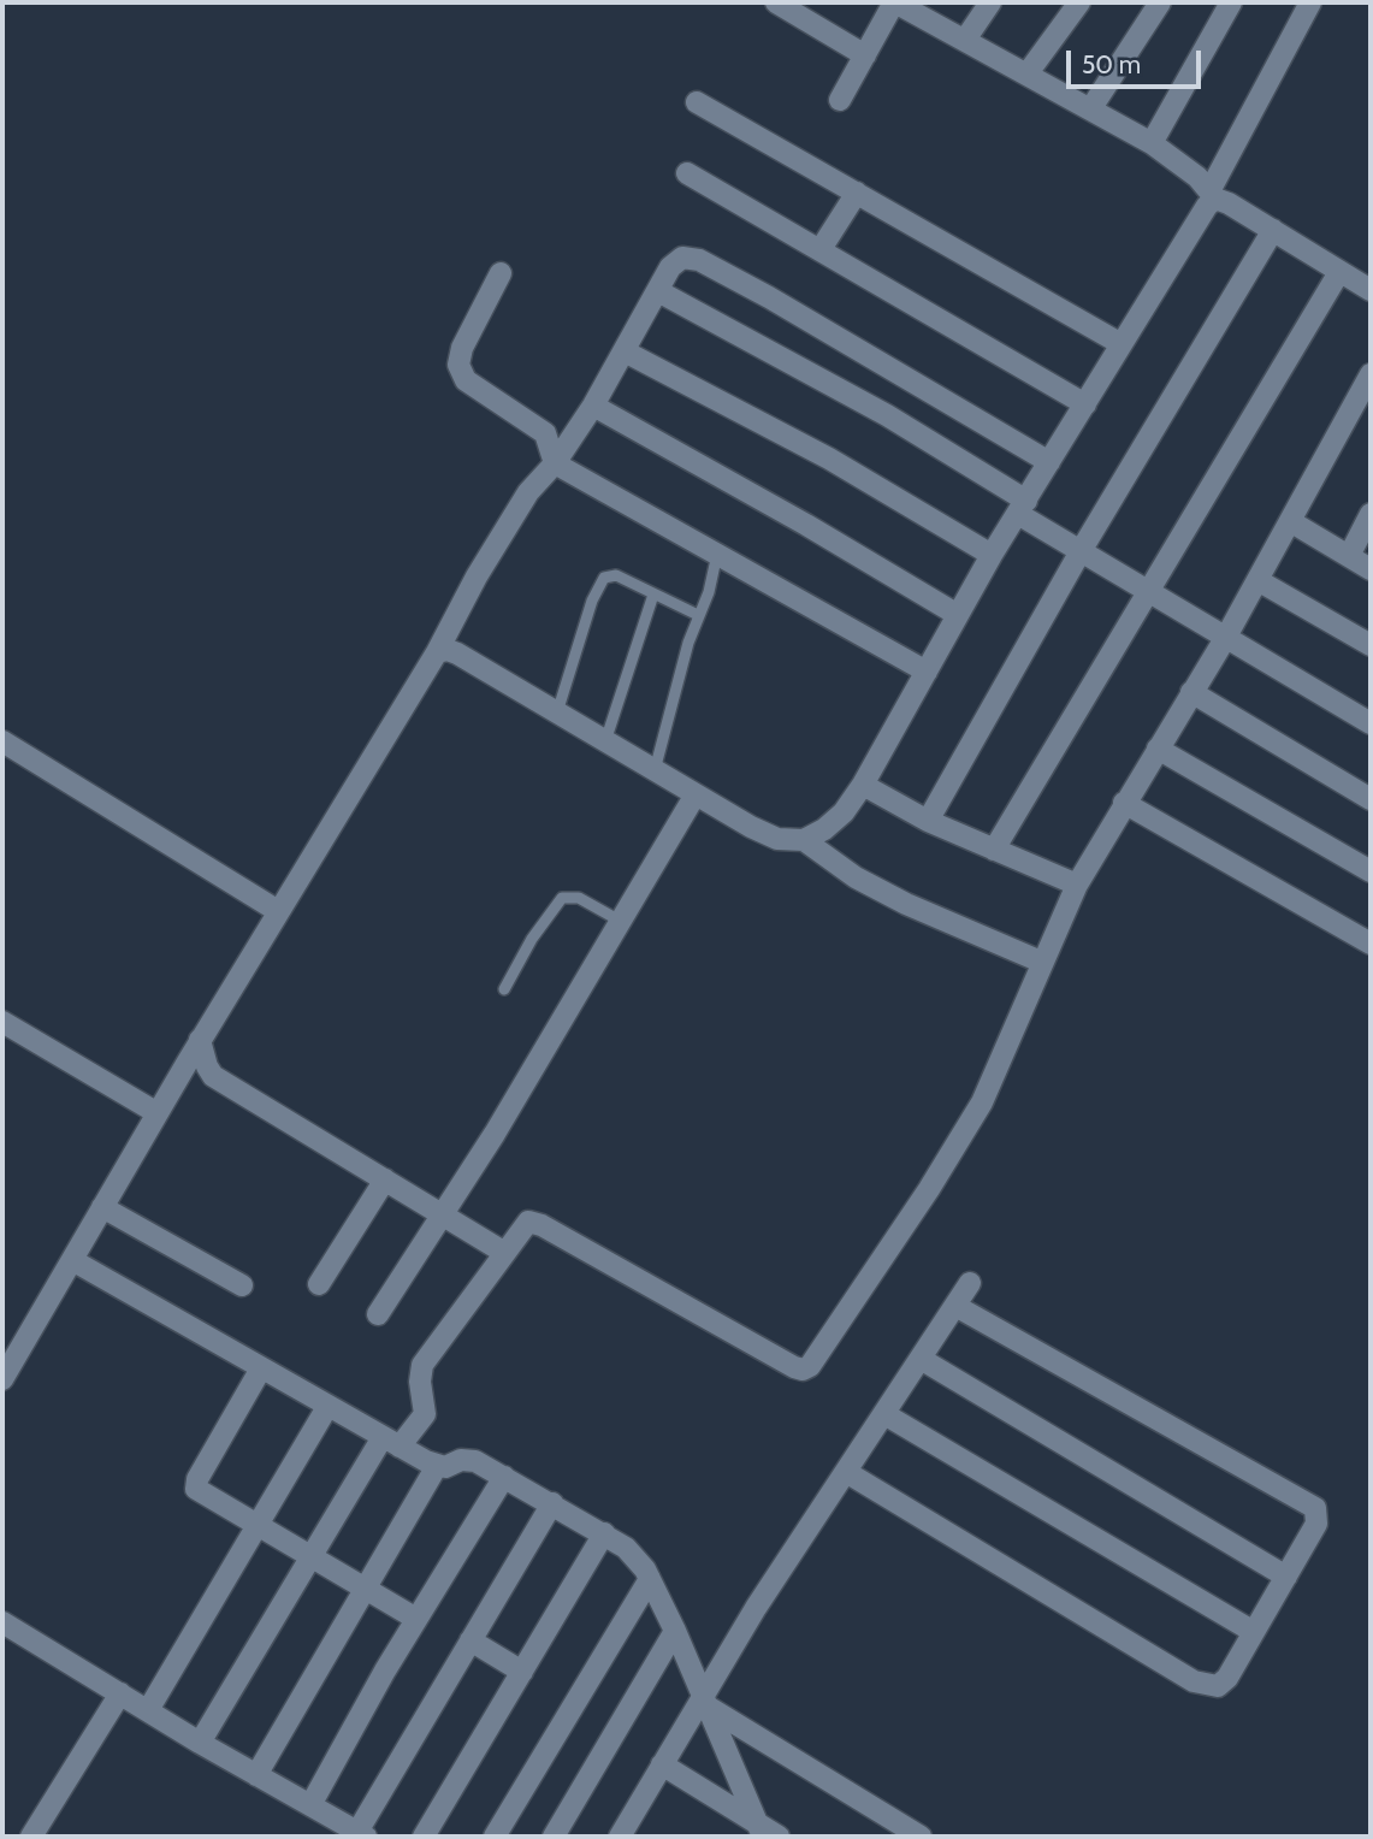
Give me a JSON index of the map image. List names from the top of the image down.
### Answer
{
  "scale_bar": "50 m"
}
